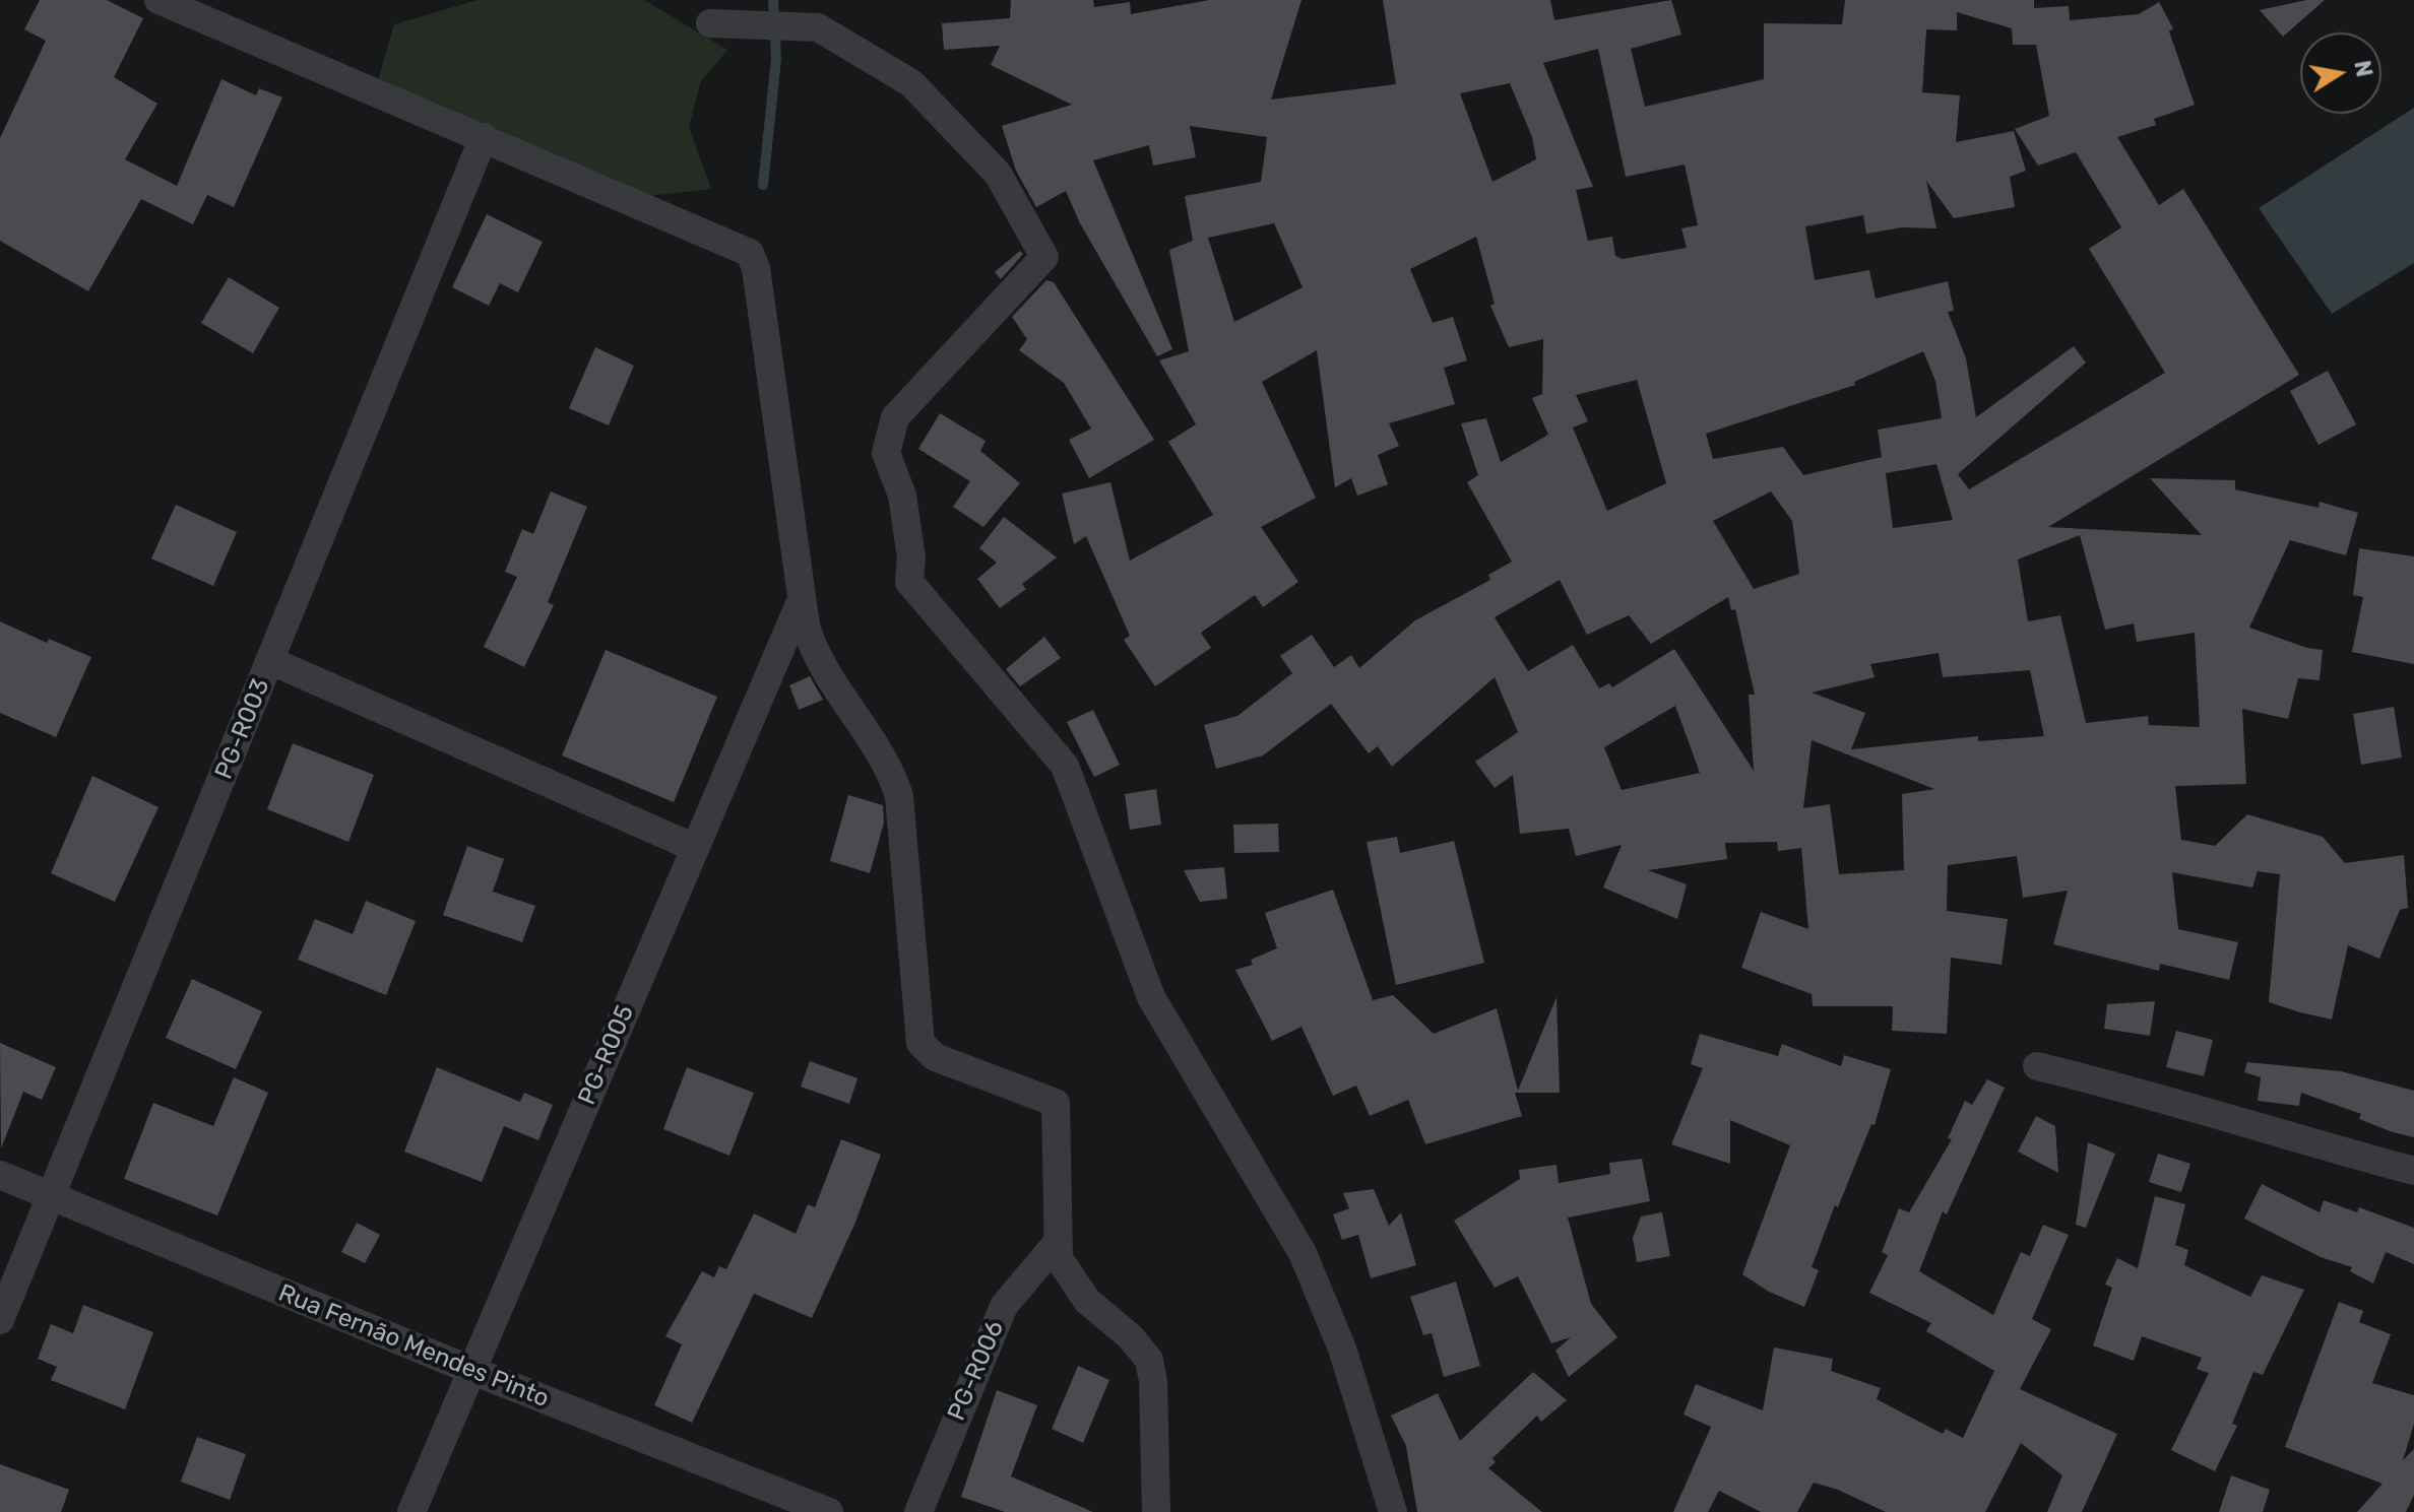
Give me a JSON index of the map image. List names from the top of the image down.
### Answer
{
  "streets": {
    "street": [
      "PG-R003",
      "PG-R005",
      "Rua Fernão Mendes Pinto",
      "PG-R006"
    ]
  },
  "crossings": [
    ["PG-R003", "Rua Fernão Mendes Pinto"],
    ["PG-R005", "Rua Fernão Mendes Pinto"]
  ],
  "north": "right"
}
